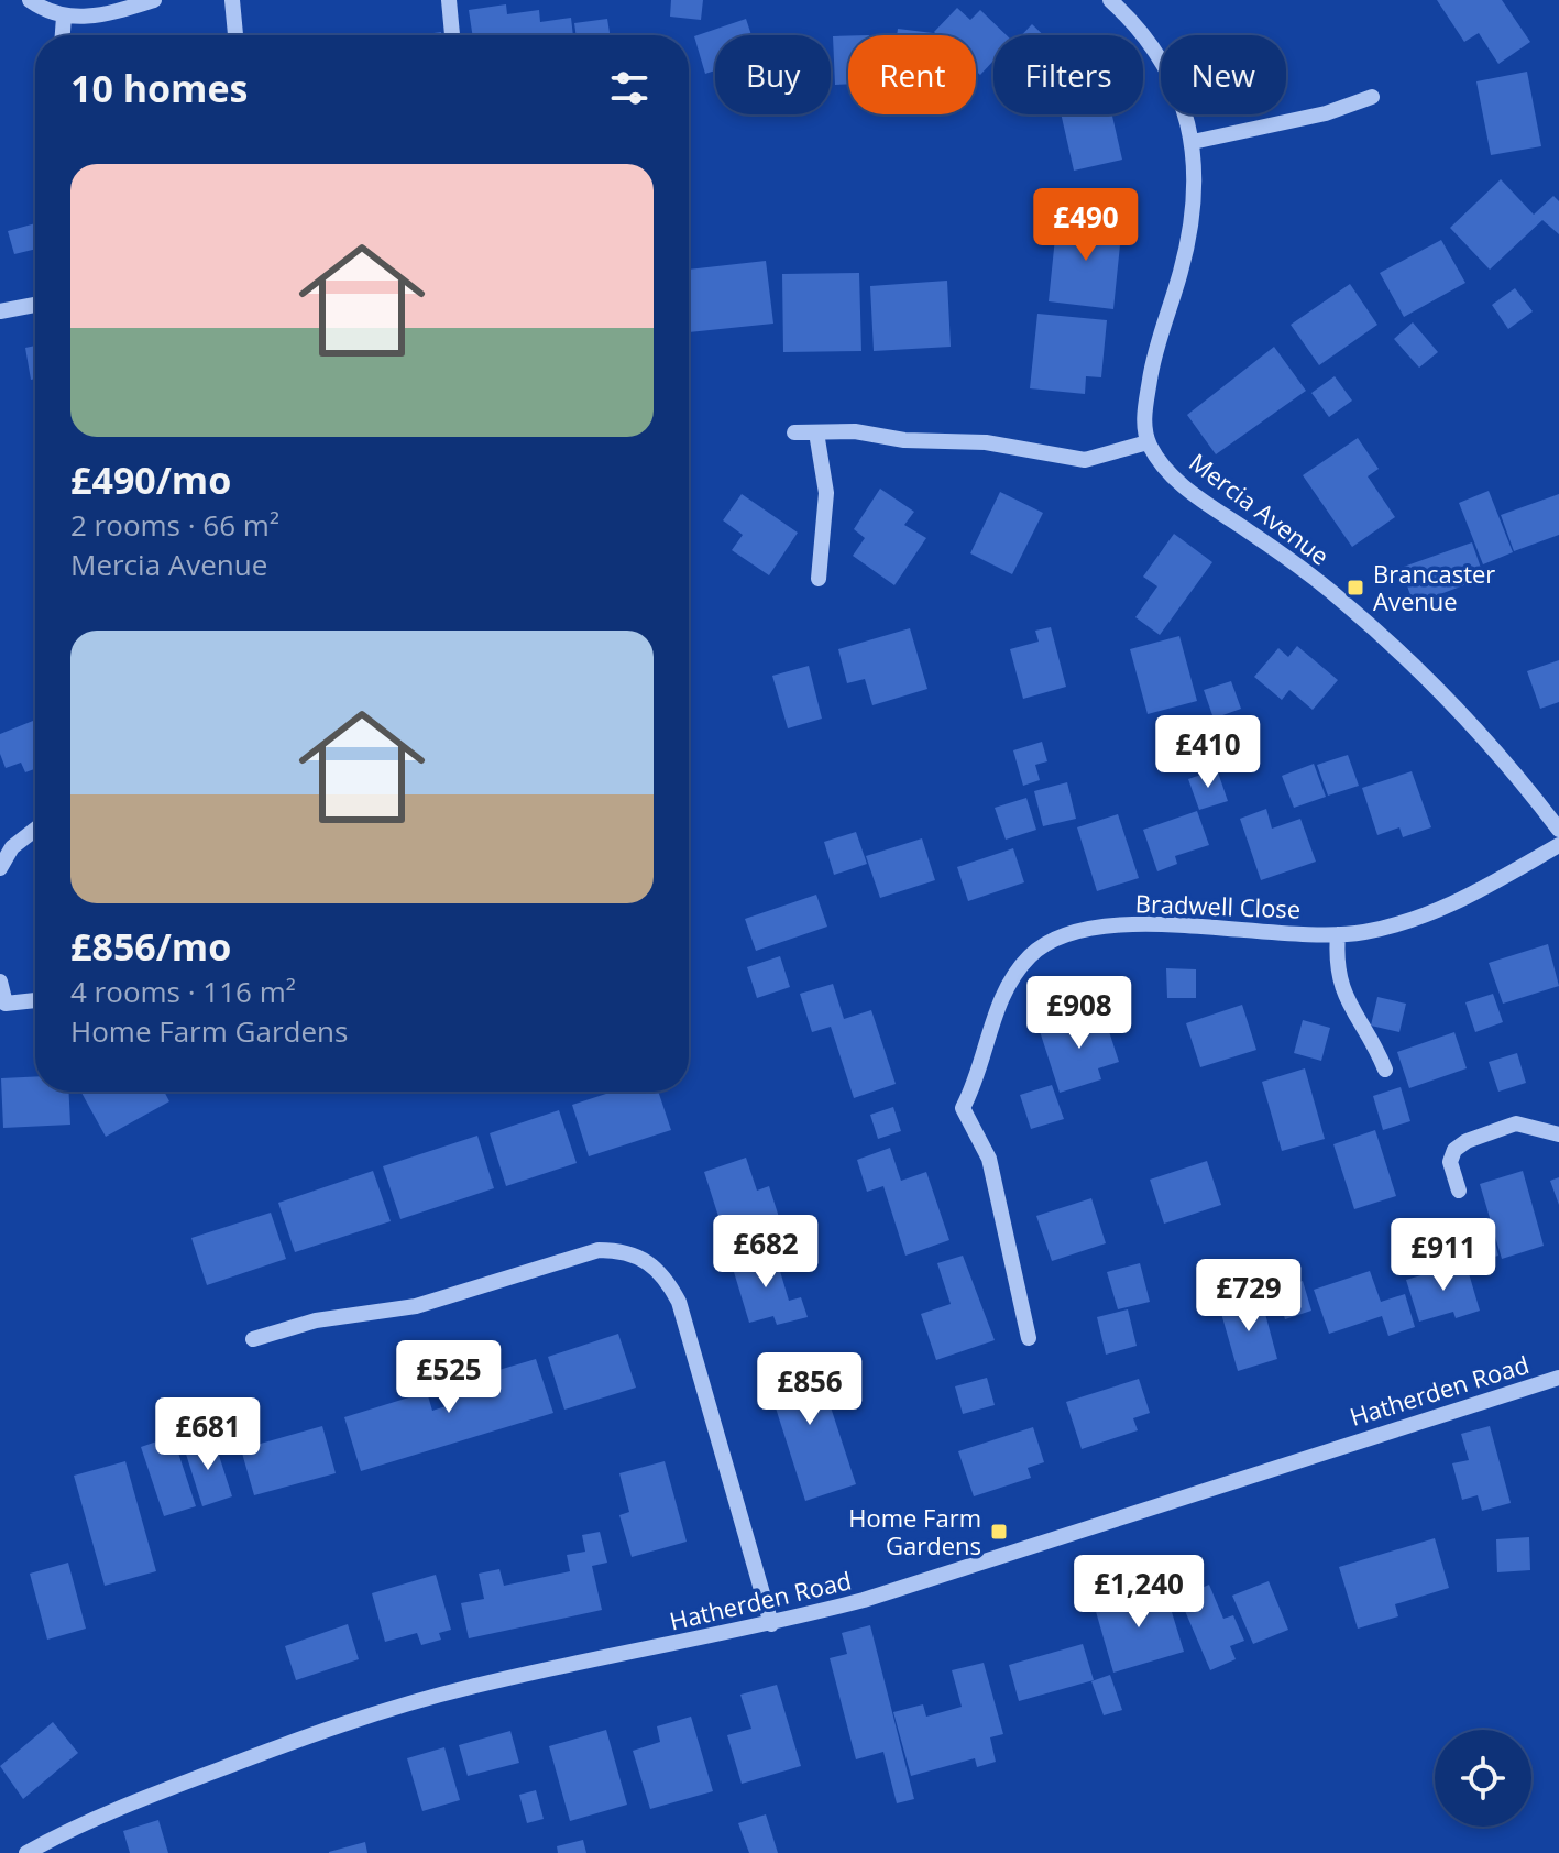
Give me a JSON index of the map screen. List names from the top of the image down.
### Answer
{
  "streets": {
    "street": ["Mercia Avenue", "Bradwell Close", "Hatherden Road"]
  },
  "places": {
    "transit": ["Brancaster Avenue", "Home Farm Gardens"]
  },
  "page": {
    "chip": [
      "Buy",
      "Rent",
      "Filters",
      "New"
    ],
    "heading": "10 homes",
    "list": [
      {
        "name": "£490/mo",
        "note": "2 rooms · 66 m² · Mercia Avenue"
      },
      {
        "name": "£856/mo",
        "note": "4 rooms · 116 m² · Home Farm Gardens"
      }
    ],
    "price": [
      "£490",
      "£410",
      "£908",
      "£682",
      "£911",
      "£729",
      "£525",
      "£856",
      "£681",
      "£1,240"
    ]
  }
}
